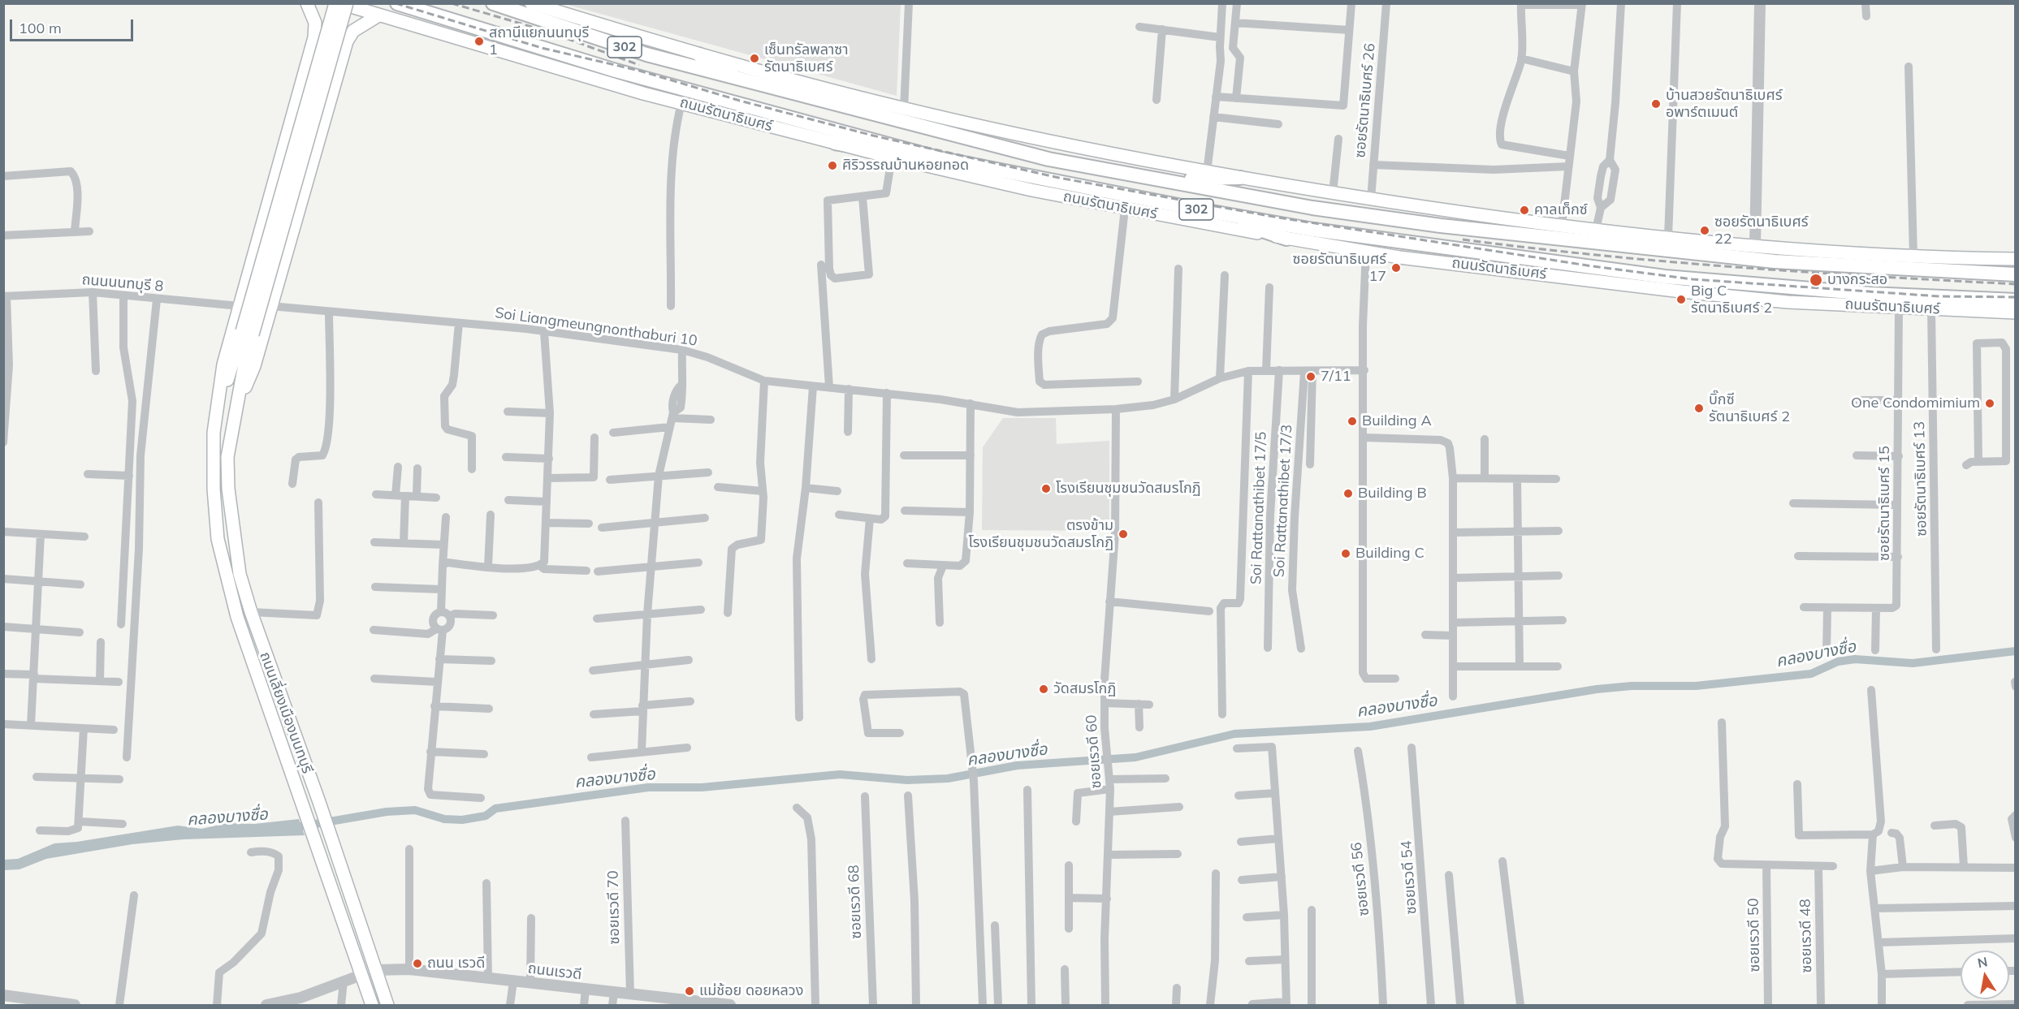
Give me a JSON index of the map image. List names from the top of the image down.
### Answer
{
  "streets": {
    "main road": ["302", "ถนนรัตนาธิเบศร์", "ถนนเลี่ยงเมืองนนทบุรี"],
    "street": [
      "ซอยรัตนาธิเบศร์ 26",
      "ถนนนนทบุรี 8",
      "Soi Liangmeungnonthaburi 10",
      "ซอยรัตนาธิเบศร์ 13",
      "Soi Rattanathibet 17/3",
      "ซอยรัตนาธิเบศร์ 15",
      "Soi Rattanathibet 17/5",
      "ซอยเรวดี 60",
      "ซอยเรวดี 54",
      "ซอยเรวดี 56",
      "ซอยเรวดี 68",
      "ซอยเรวดี 70",
      "ซอยเรวดี 50",
      "ซอยเรวดี 48",
      "ถนนเรวดี"
    ]
  },
  "crossings": [
    ["302", "ซอยรัตนาธิเบศร์ 26"],
    ["ถนนรัตนาธิเบศร์", "ซอยรัตนาธิเบศร์ 13"],
    ["ถนนรัตนาธิเบศร์", "ซอยรัตนาธิเบศร์ 15"],
    ["Soi Liangmeungnonthaburi 10", "Soi Rattanathibet 17/3"],
    ["Soi Liangmeungnonthaburi 10", "Soi Rattanathibet 17/5"],
    ["Soi Liangmeungnonthaburi 10", "ซอยเรวดี 60"],
    ["ถนนเลี่ยงเมืองนนทบุรี", "ถนนเรวดี"],
    ["ซอยเรวดี 70", "ถนนเรวดี"]
  ],
  "water": ["คลองบางซื่อ"],
  "places": [
    "สถานีแยกนนทบุรี 1",
    "เซ็นทรัลพลาซา รัตนาธิเบศร์",
    "บ้านสวยรัตนาธิเบศร์ อพาร์ตเมนต์",
    "ศิริวรรณบ้านหอยทอด",
    "คาลเท็กซ์",
    "ซอยรัตนาธิเบศร์ 22",
    "ซอยรัตนาธิเบศร์ 17",
    "บางกระสอ",
    "Big C รัตนาธิเบศร์ 2",
    "7/11",
    "One Condomimium",
    "บิ๊กซี รัตนาธิเบศร์ 2",
    "Building A",
    "โรงเรียนชุมชนวัดสมรโกฏิ",
    "Building B",
    "ตรงข้าม โรงเรียนชุมชนวัดสมรโกฏิ",
    "Building C",
    "วัดสมรโกฏิ",
    "ถนน เรวดี",
    "แม่ช้อย ดอยหลวง"
  ],
  "scale_bar": "100 m",
  "north": "top"
}
